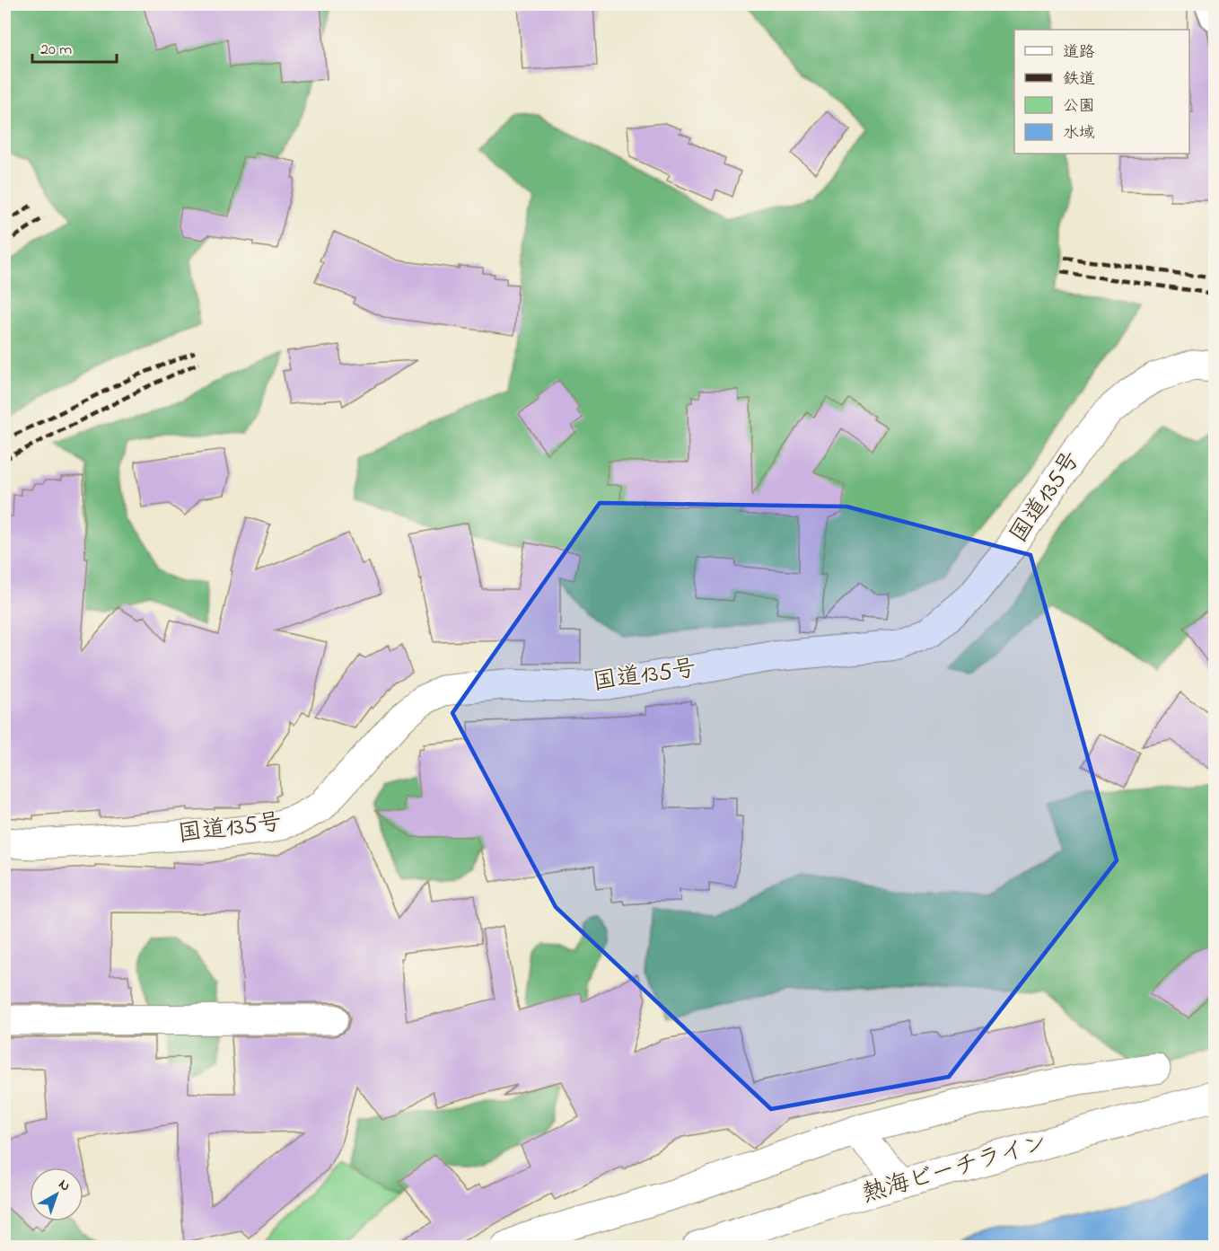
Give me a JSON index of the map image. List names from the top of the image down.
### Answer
{
  "streets": {
    "main road": ["国道135号", "熱海ビーチライン"]
  },
  "legend": [
    "道路",
    "鉄道",
    "公園",
    "水域"
  ],
  "scale_bar": "20 m",
  "north": "top right"
}
